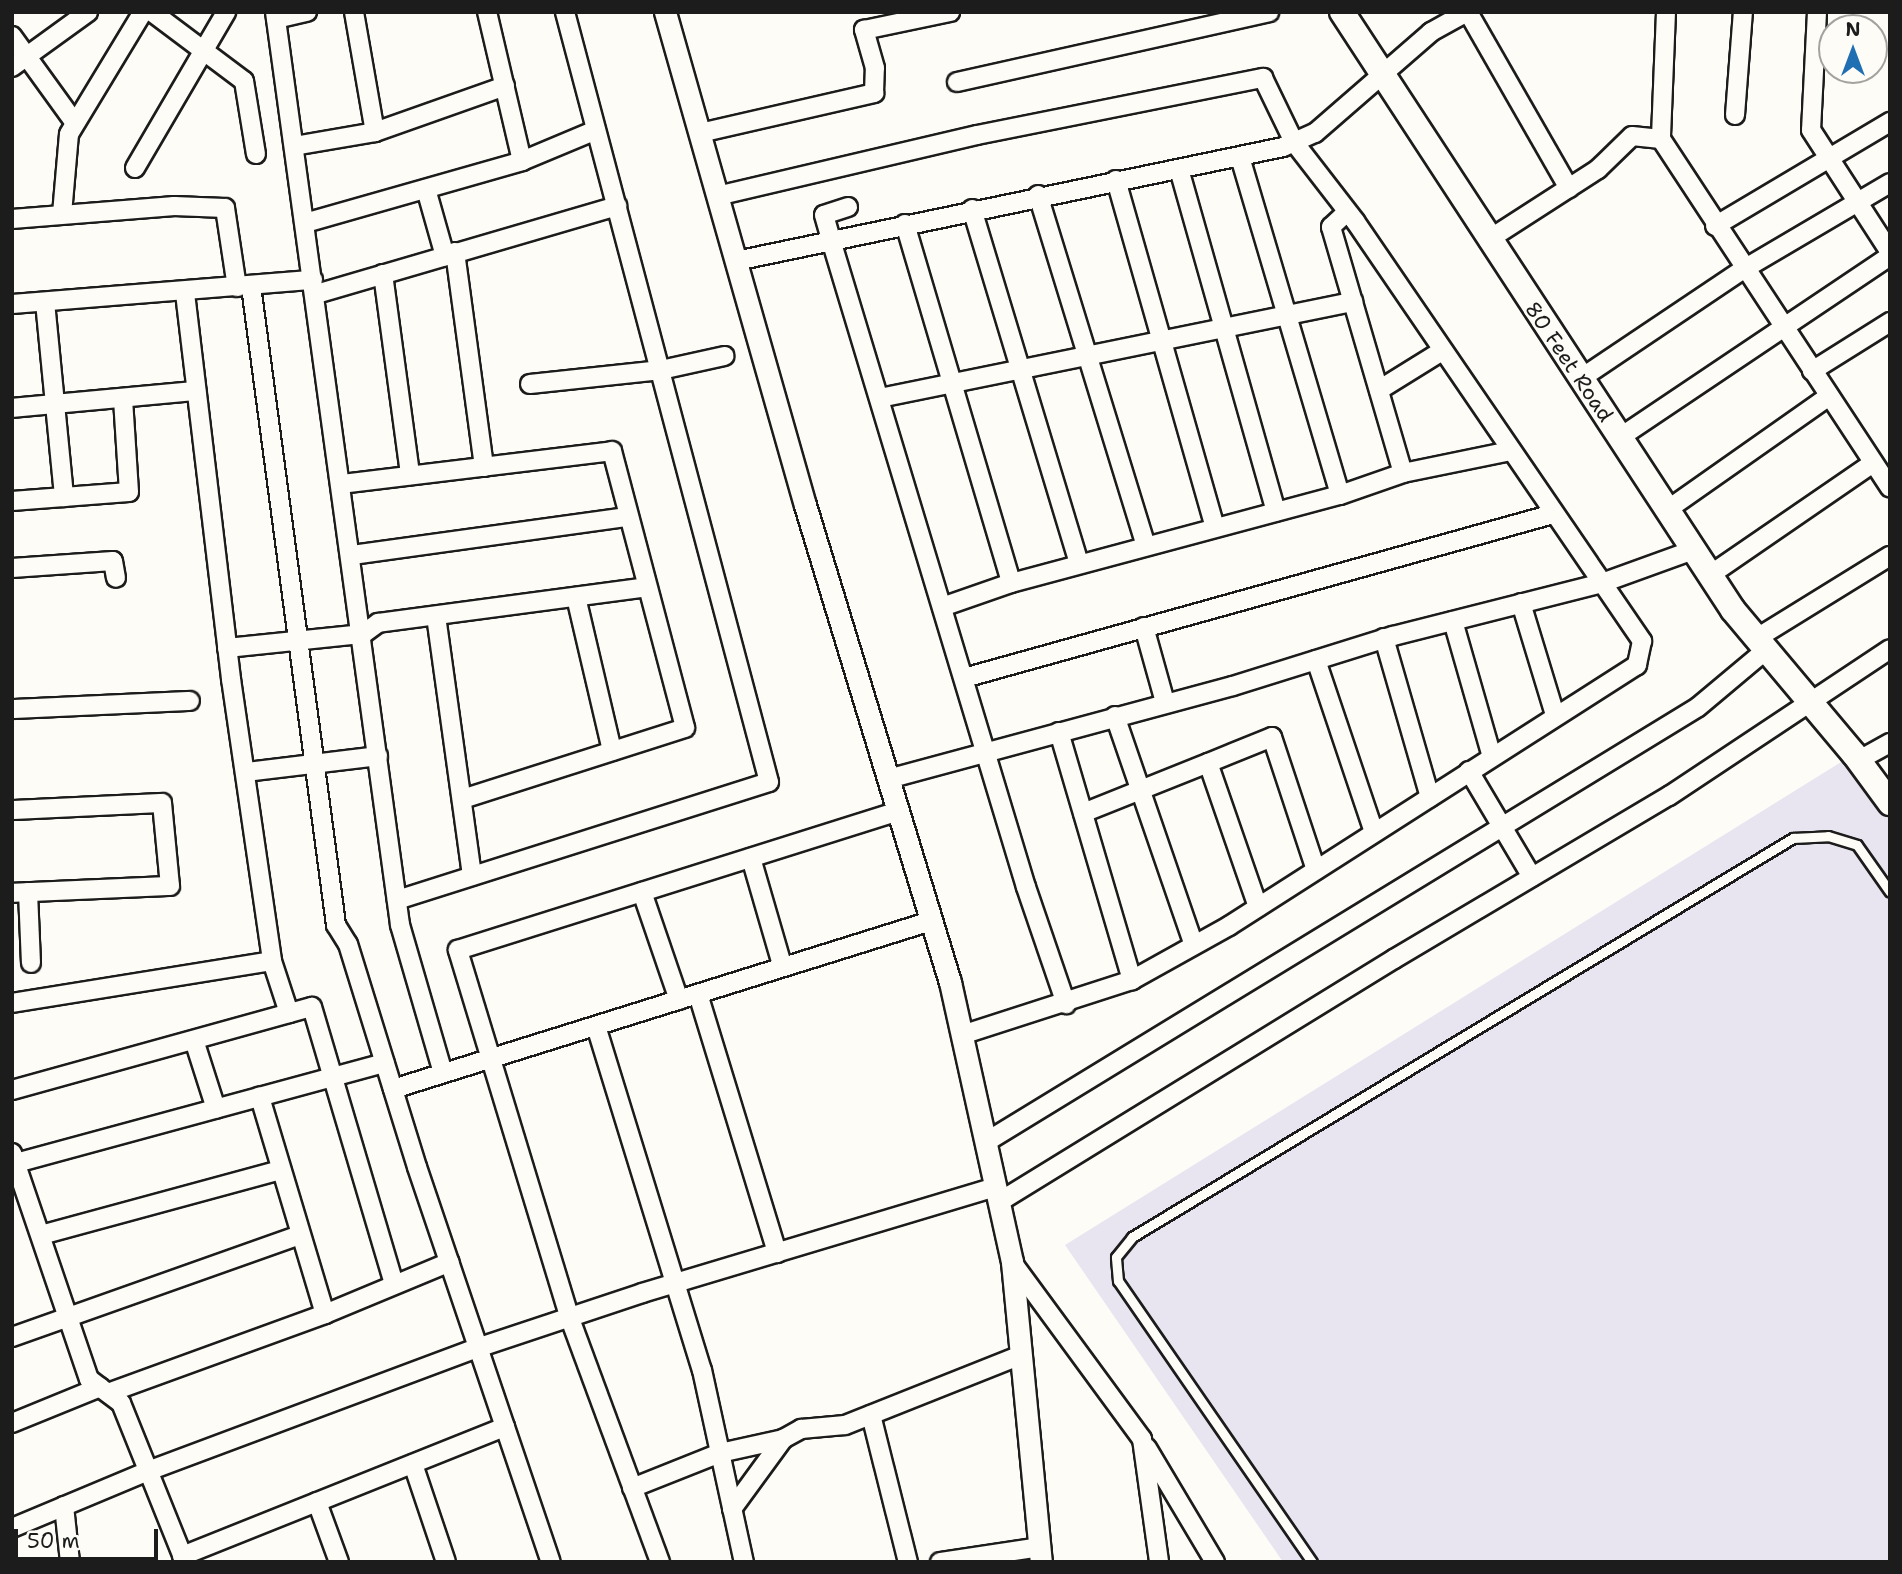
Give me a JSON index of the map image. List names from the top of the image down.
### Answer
{
  "streets": {
    "main road": ["80 Feet Road"]
  },
  "scale_bar": "50 m",
  "north": "top"
}
